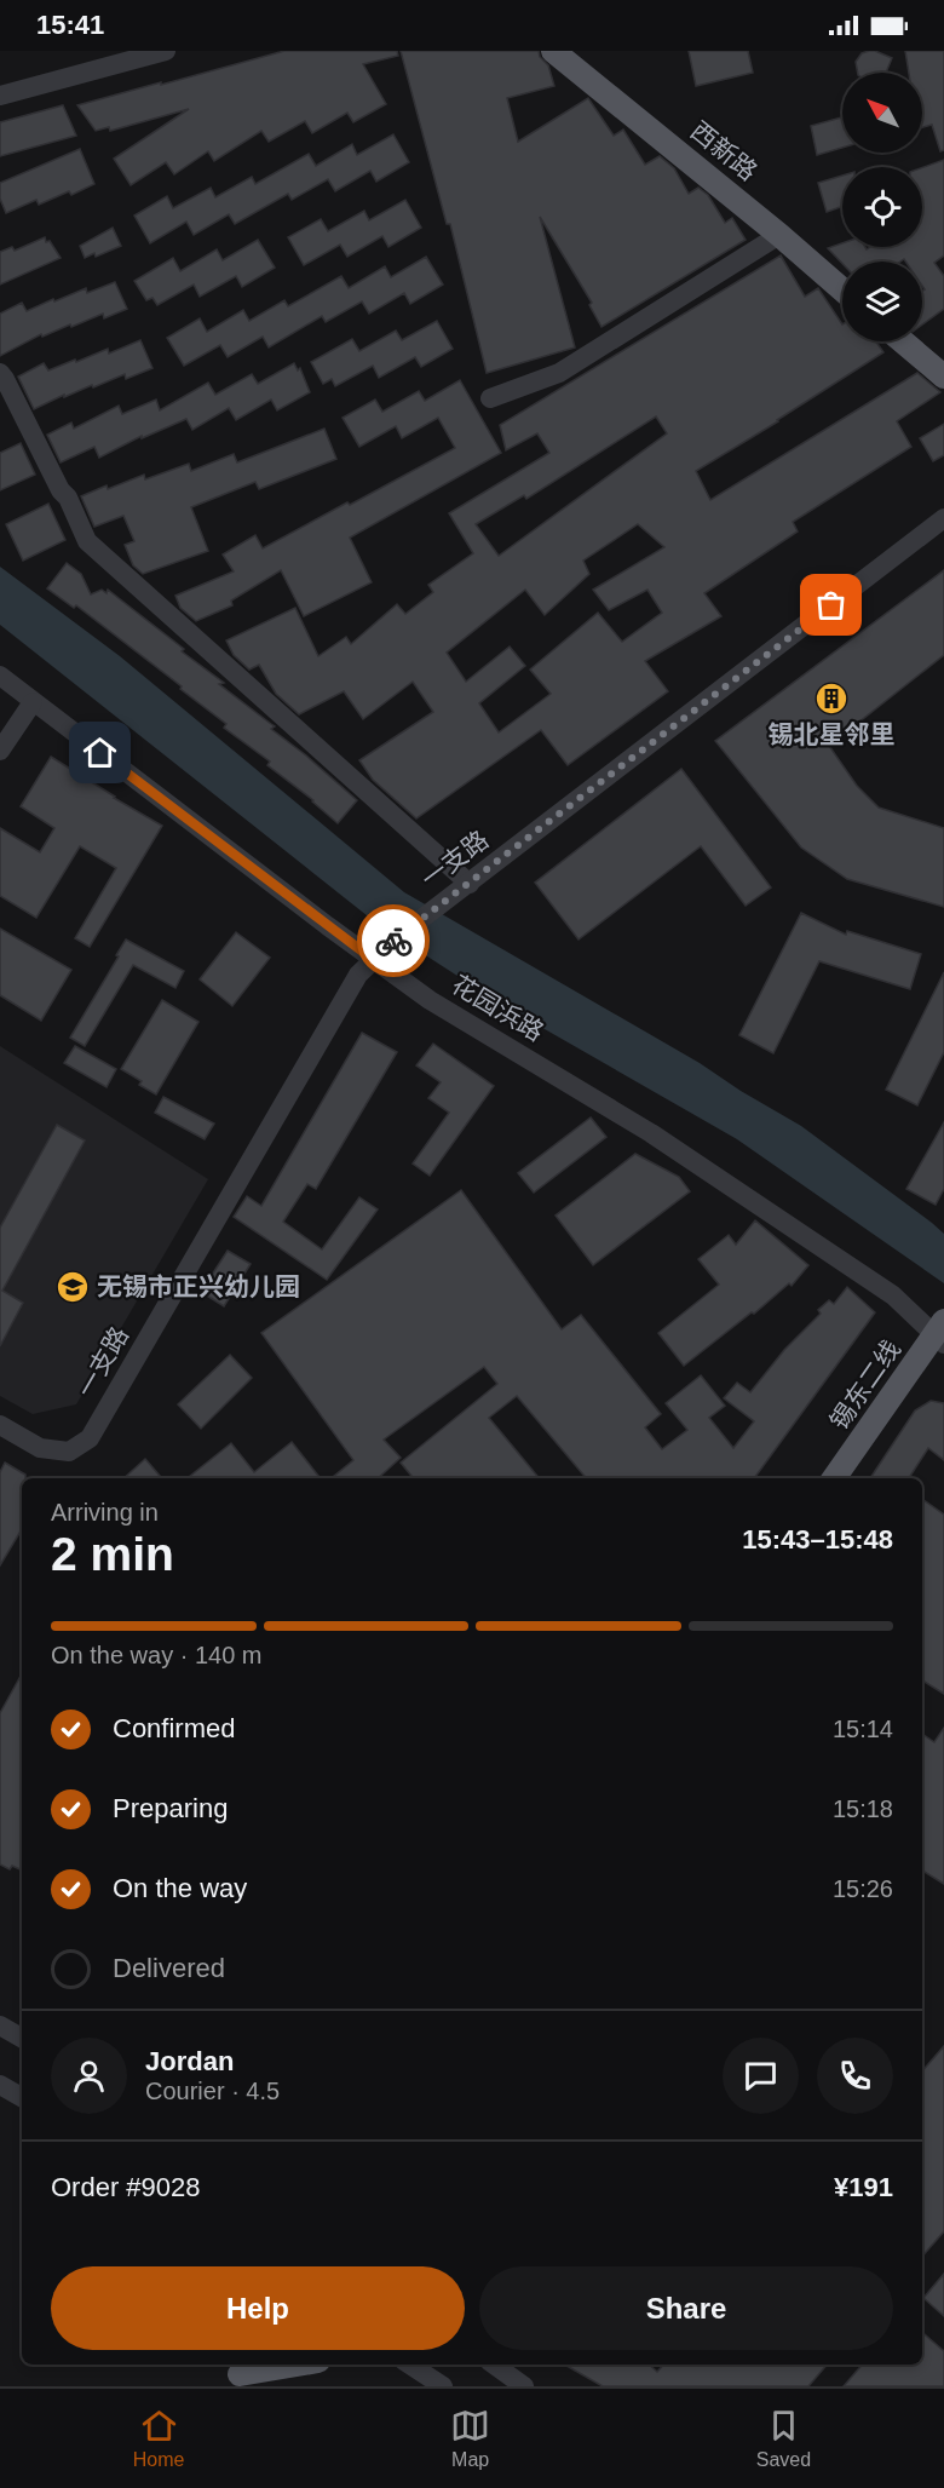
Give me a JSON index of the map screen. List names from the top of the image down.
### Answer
{
  "streets": {
    "main road": ["西新路", "锡东二线"],
    "street": ["一支路", "花园浜路"]
  },
  "crossings": [
    ["一支路", "花园浜路"],
    ["花园浜路", "锡东二线"]
  ],
  "places": {
    "building": ["锡北星邻里"],
    "school or university": ["无锡市正兴幼儿园"]
  },
  "north": "top left",
  "page": {
    "status": "15:41",
    "heading": ["2 min", "Arriving in", "15:43–15:48"],
    "panel": [
      "Jordan",
      "Courier · 4.5",
      "Order #9028",
      "¥191"
    ],
    "bar": "On the way · 140 m",
    "list": [
      ["Confirmed", "15:14"],
      ["Preparing", "15:18"],
      ["On the way", "15:26"],
      "Delivered"
    ],
    "buttons": ["Help", "Share"],
    "tabs": ["Home", "Map", "Saved"]
  }
}
